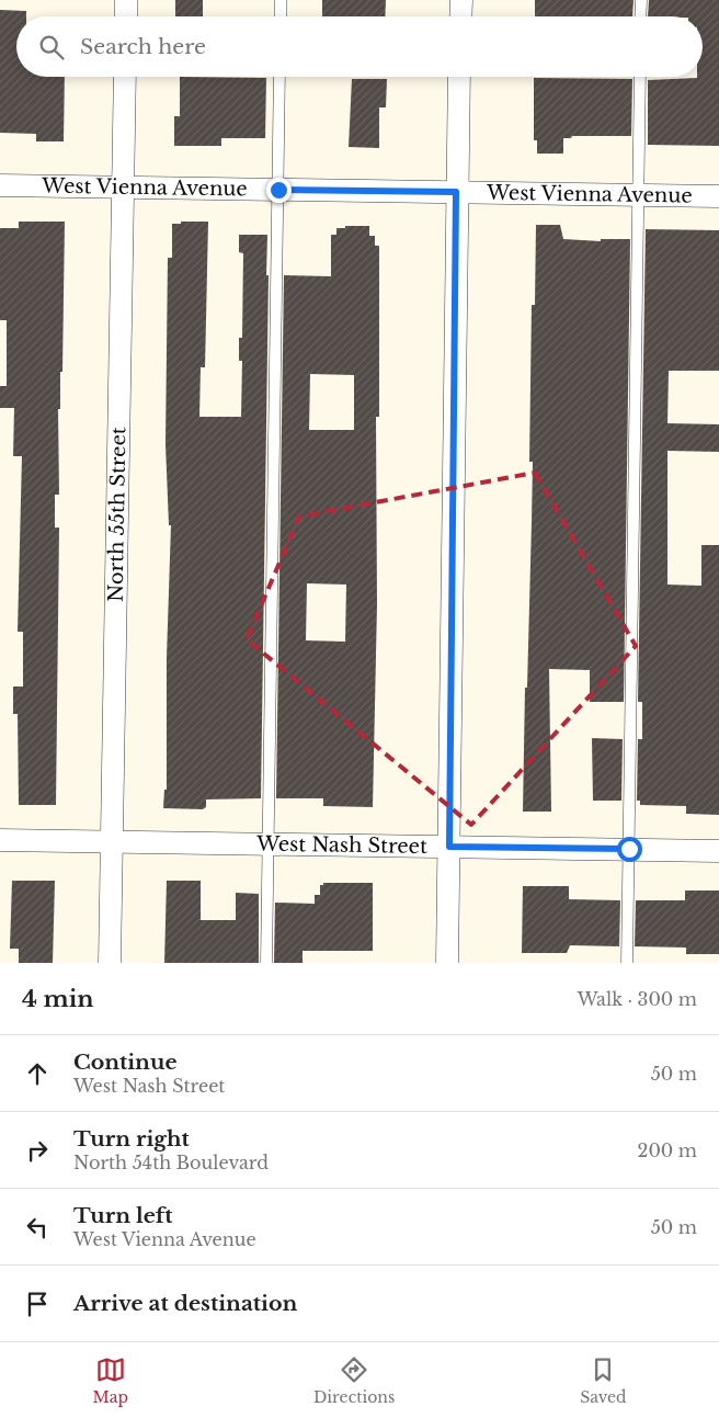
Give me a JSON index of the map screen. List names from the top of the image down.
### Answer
{
  "streets": {
    "street": ["West Vienna Avenue", "North 55th Street", "West Nash Street"]
  },
  "crossings": [
    ["West Vienna Avenue", "North 55th Street"],
    ["North 55th Street", "West Nash Street"]
  ],
  "page": {
    "search": "Search here",
    "heading": ["4 min", "Walk · 300 m"],
    "list": [
      ["Continue", "West Nash Street", "50 m"],
      ["Turn right", "North 54th Boulevard", "200 m"],
      ["Turn left", "West Vienna Avenue", "50 m"],
      "Arrive at destination"
    ],
    "nav": ["Map", "Directions", "Saved"]
  }
}
